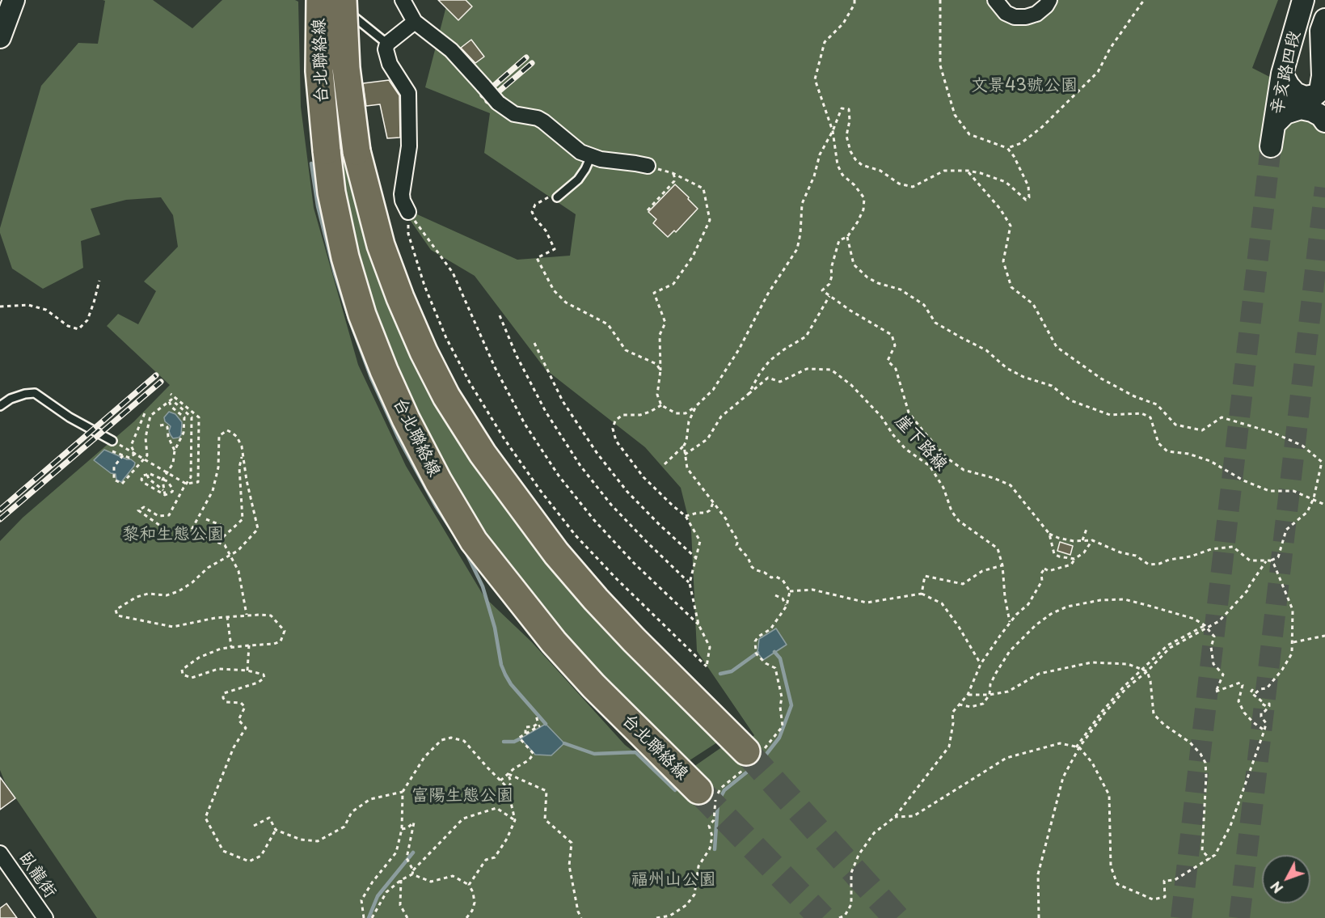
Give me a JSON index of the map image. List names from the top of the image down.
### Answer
{
  "streets": {
    "highway": ["台北聯絡線"],
    "main road": ["辛亥路四段"],
    "street": ["臥龍街"],
    "path": ["崖下路線"]
  },
  "parks": [
    "文景43號公園",
    "黎和生態公園",
    "富陽生態公園",
    "福州山公園"
  ],
  "north": "bottom left"
}
